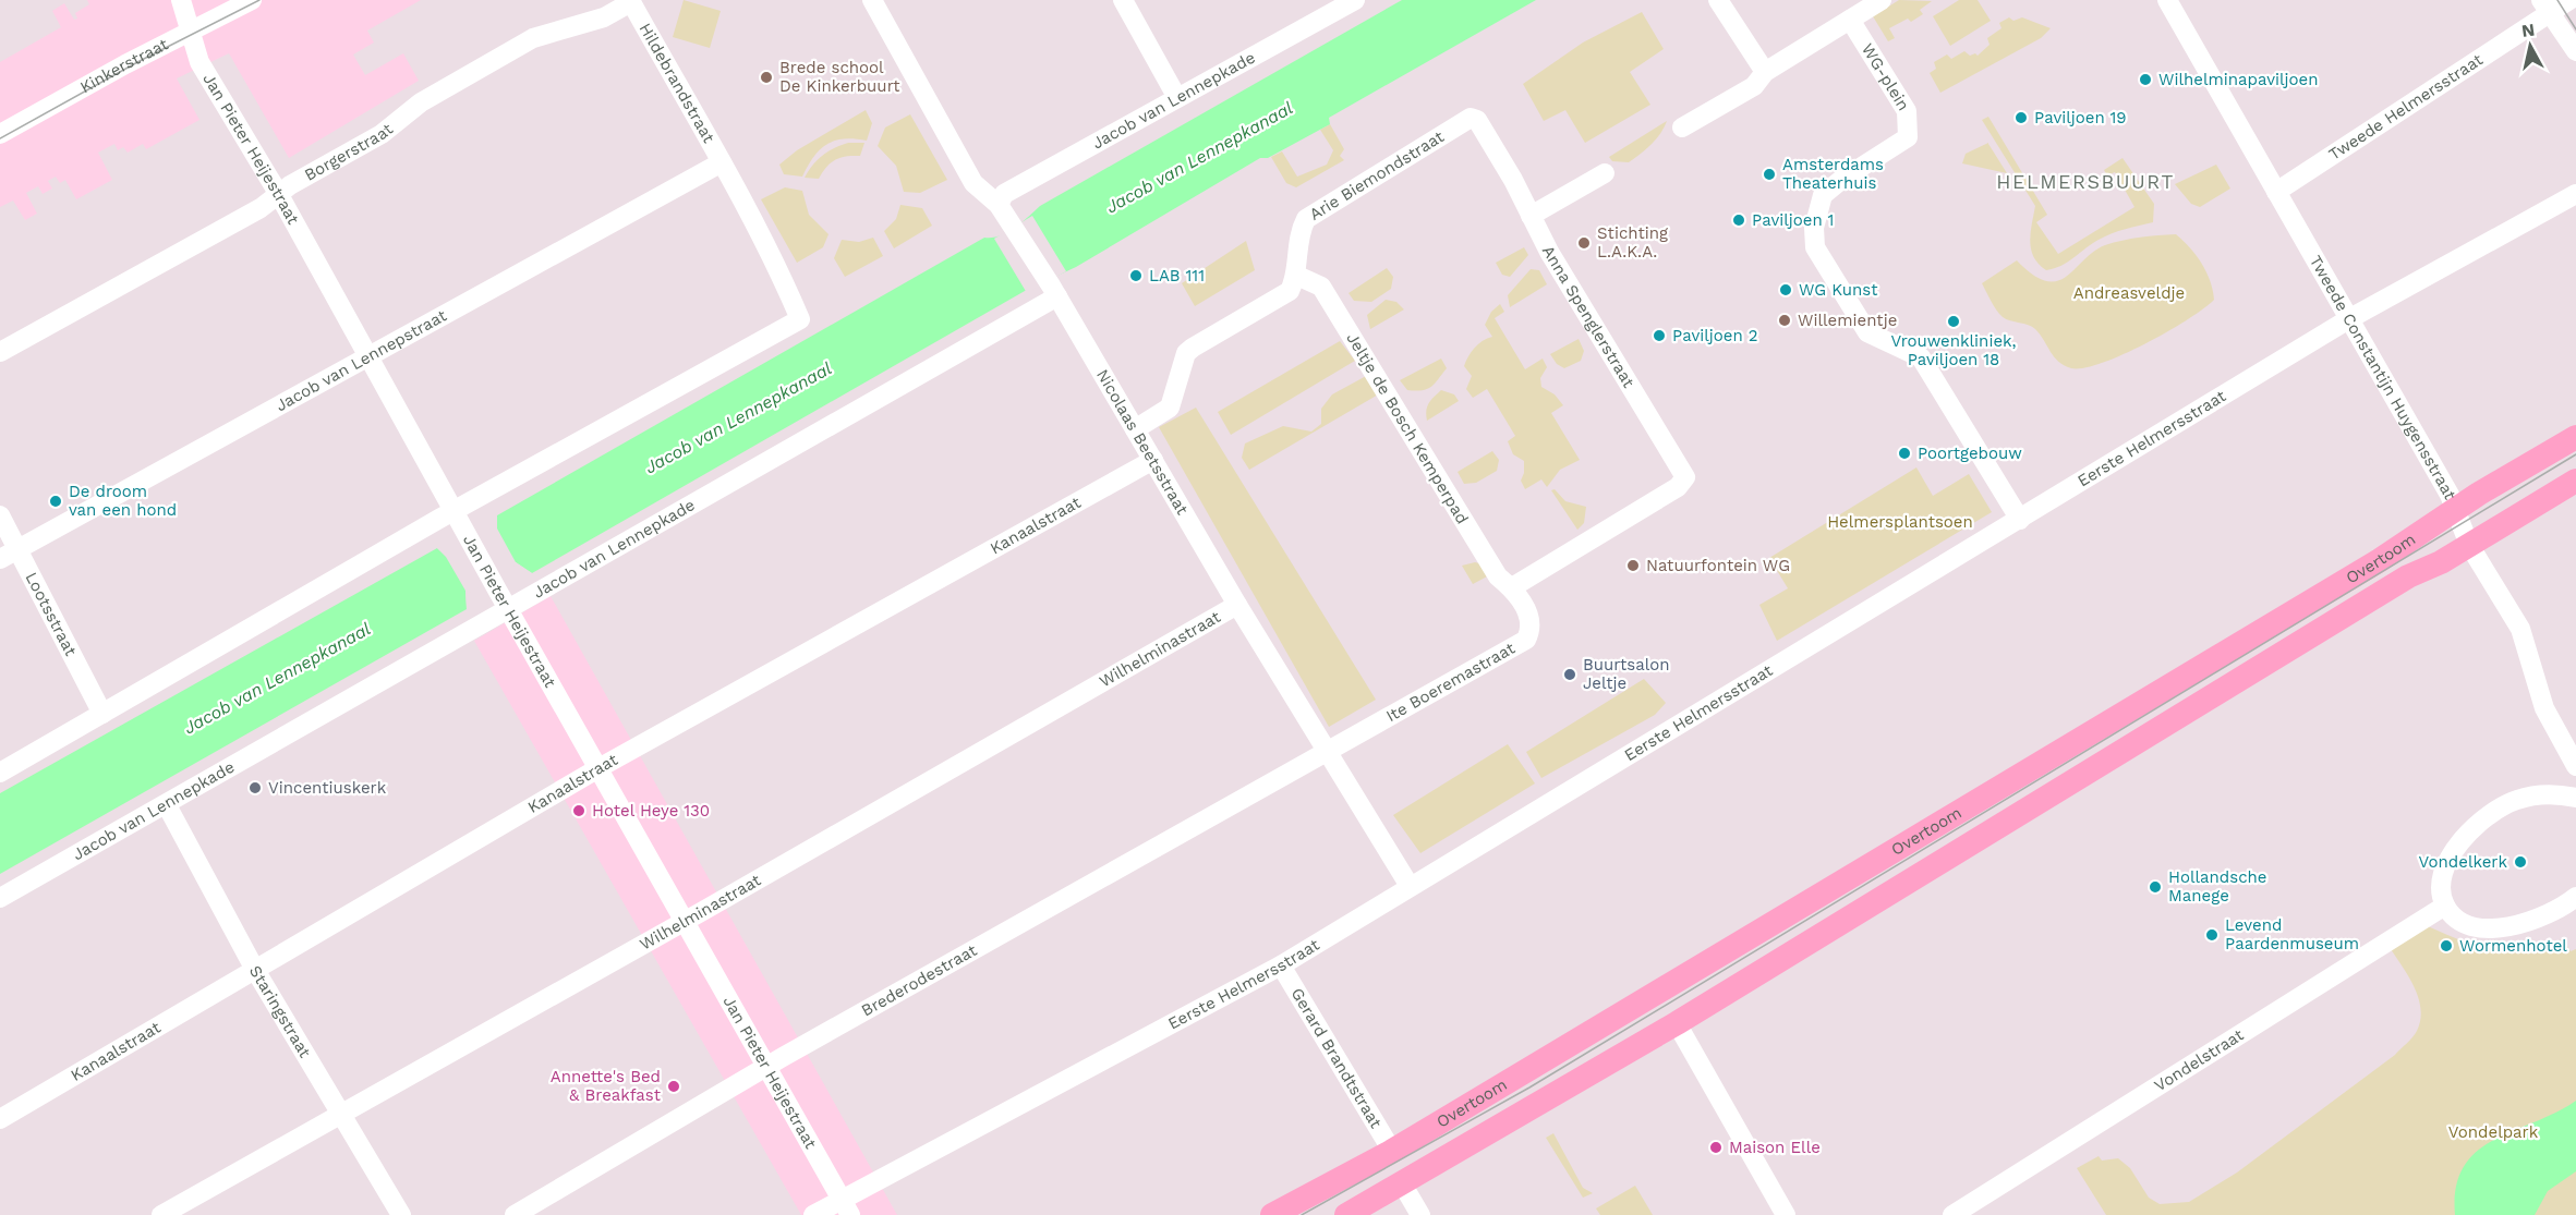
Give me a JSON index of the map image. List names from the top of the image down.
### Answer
{
  "streets": {
    "main road": ["Overtoom"],
    "street": [
      "Kinkerstraat",
      "WG-plein",
      "Hildebrandstraat",
      "Jacob van Lennepkade",
      "Tweede Helmersstraat",
      "Jan Pieter Heijestraat",
      "Borgerstraat",
      "Arie Biemondstraat",
      "Anna Spenglerstraat",
      "Jacob van Lennepstraat",
      "Tweede Constantijn Huygensstraat",
      "Jeltje de Bosch Kemperpad",
      "Eerste Helmersstraat",
      "Nicolaas Beetsstraat",
      "Kanaalstraat",
      "Lootsstraat",
      "Wilhelminastraat",
      "Ite Boeremastraat",
      "Brederodestraat",
      "Staringstraat",
      "Gerard Brandtstraat",
      "Vondelstraat"
    ]
  },
  "crossings": [
    ["Kinkerstraat", "Jan Pieter Heijestraat"],
    ["WG-plein", "Eerste Helmersstraat"],
    ["Hildebrandstraat", "Jan Pieter Heijestraat"],
    ["Hildebrandstraat", "Borgerstraat"],
    ["Hildebrandstraat", "Jacob van Lennepstraat"],
    ["Jacob van Lennepkade", "Jan Pieter Heijestraat"],
    ["Jacob van Lennepkade", "Nicolaas Beetsstraat"],
    ["Jacob van Lennepkade", "Staringstraat"],
    ["Tweede Helmersstraat", "Tweede Constantijn Huygensstraat"],
    ["Jan Pieter Heijestraat", "Borgerstraat"],
    ["Jan Pieter Heijestraat", "Jacob van Lennepstraat"],
    ["Jan Pieter Heijestraat", "Eerste Helmersstraat"],
    ["Jan Pieter Heijestraat", "Kanaalstraat"],
    ["Jan Pieter Heijestraat", "Wilhelminastraat"],
    ["Jan Pieter Heijestraat", "Brederodestraat"],
    ["Arie Biemondstraat", "Anna Spenglerstraat"],
    ["Arie Biemondstraat", "Jeltje de Bosch Kemperpad"],
    ["Anna Spenglerstraat", "Jeltje de Bosch Kemperpad"],
    ["Anna Spenglerstraat", "Ite Boeremastraat"],
    ["Jacob van Lennepstraat", "Lootsstraat"],
    ["Tweede Constantijn Huygensstraat", "Eerste Helmersstraat"],
    ["Tweede Constantijn Huygensstraat", "Overtoom"],
    ["Jeltje de Bosch Kemperpad", "Ite Boeremastraat"],
    ["Eerste Helmersstraat", "Nicolaas Beetsstraat"],
    ["Eerste Helmersstraat", "Gerard Brandtstraat"],
    ["Nicolaas Beetsstraat", "Kanaalstraat"],
    ["Nicolaas Beetsstraat", "Wilhelminastraat"],
    ["Nicolaas Beetsstraat", "Ite Boeremastraat"],
    ["Nicolaas Beetsstraat", "Brederodestraat"],
    ["Kanaalstraat", "Staringstraat"],
    ["Overtoom", "Gerard Brandtstraat"],
    ["Wilhelminastraat", "Staringstraat"],
    ["Ite Boeremastraat", "Brederodestraat"]
  ],
  "districts": ["HELMERSBUURT"],
  "water": ["Jacob van Lennepkanaal"],
  "parks": ["Andreasveldje", "Helmersplantsoen", "Vondelpark"],
  "places": [
    "Brede school De Kinkerbuurt",
    "Wilhelminapaviljoen",
    "Paviljoen 19",
    "Amsterdams Theaterhuis",
    "Paviljoen 1",
    "Stichting L.A.K.A.",
    "LAB 111",
    "WG Kunst",
    "Willemientje",
    "Vrouwenkliniek, Paviljoen 18",
    "Paviljoen 2",
    "Poortgebouw",
    "De droom van een hond",
    "Natuurfontein WG",
    "Buurtsalon Jeltje",
    "Vincentiuskerk",
    "Hotel Heye 130",
    "Vondelkerk",
    "Hollandsche Manege",
    "Levend Paardenmuseum",
    "Wormenhotel",
    "Annette's Bed & Breakfast",
    "Maison Elle"
  ],
  "north": "top"
}
